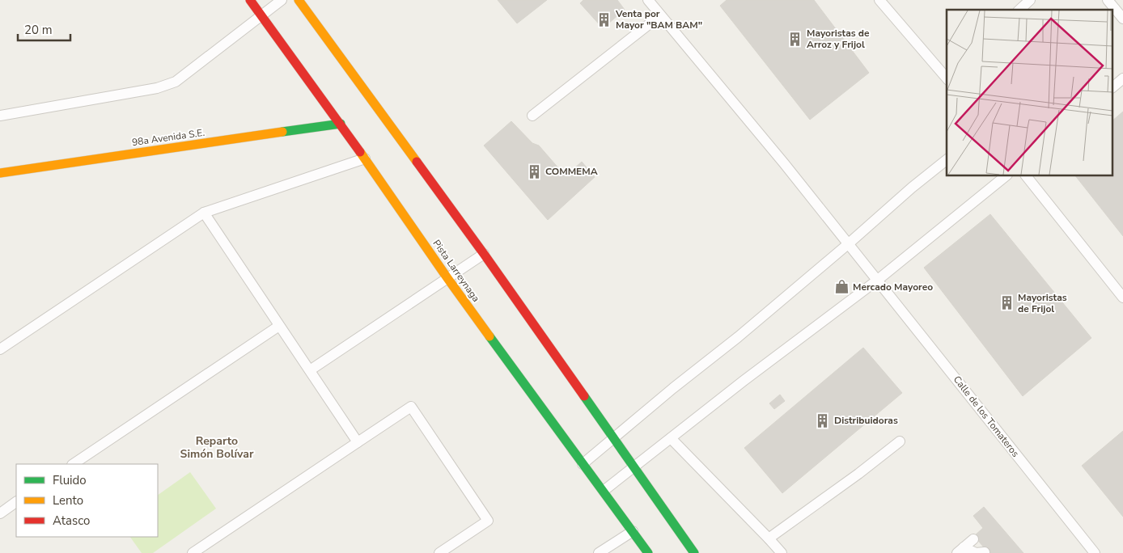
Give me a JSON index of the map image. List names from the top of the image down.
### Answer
{
  "streets": {
    "main road": ["98a Avenida S.E.", "Pista Larreynaga"],
    "lane": ["Calle de los Tomateros"]
  },
  "crossings": [
    ["98a Avenida S.E.", "Pista Larreynaga"]
  ],
  "districts": ["Reparto Simón Bolívar"],
  "places": {
    "building": [
      "Venta por Mayor \"BAM BAM\"",
      "Mayoristas de Arroz y Frijol",
      "COMMEMA",
      "Mayoristas de Frijol",
      "Distribuidoras"
    ],
    "shop": ["Mercado Mayoreo"]
  },
  "legend": ["Fluido", "Lento", "Atasco"],
  "scale_bar": "20 m"
}
